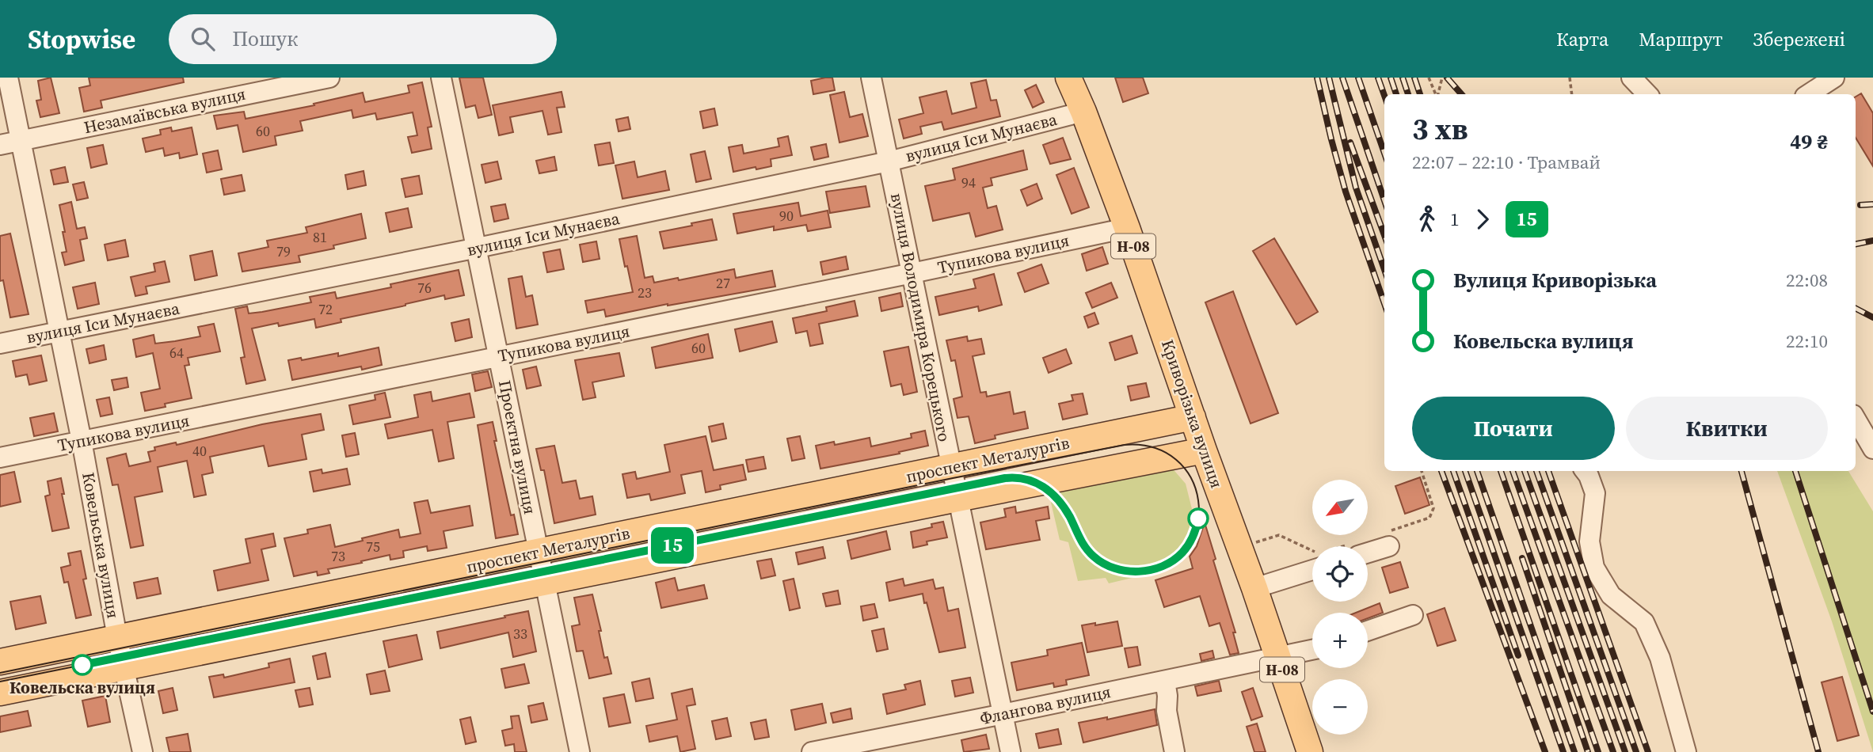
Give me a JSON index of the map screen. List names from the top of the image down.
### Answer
{
  "streets": {
    "main road": ["Н-08", "Криворізька вулиця", "проспект Металургів"],
    "street": [
      "Незамаївська вулиця",
      "вулиця Іси Мунаєва",
      "Тупикова вулиця",
      "вулиця Володимира Корецького",
      "Проектна вулиця",
      "Ковельська вулиця",
      "Флангова вулиця"
    ]
  },
  "crossings": [
    ["Незамаївська вулиця", "Ковельська вулиця"],
    ["вулиця Іси Мунаєва", "вулиця Володимира Корецького"],
    ["вулиця Іси Мунаєва", "Криворізька вулиця"],
    ["вулиця Іси Мунаєва", "Проектна вулиця"],
    ["вулиця Іси Мунаєва", "Ковельська вулиця"],
    ["Тупикова вулиця", "вулиця Володимира Корецького"],
    ["Тупикова вулиця", "Криворізька вулиця"],
    ["Тупикова вулиця", "Проектна вулиця"],
    ["Тупикова вулиця", "Ковельська вулиця"],
    ["вулиця Володимира Корецького", "проспект Металургів"],
    ["вулиця Володимира Корецького", "Флангова вулиця"],
    ["Криворізька вулиця", "проспект Металургів"],
    ["Криворізька вулиця", "Флангова вулиця"],
    ["Проектна вулиця", "проспект Металургів"],
    ["проспект Металургів", "Ковельська вулиця"]
  ],
  "places": ["Ковельска вулиця"],
  "lines": ["tram line 15"],
  "house_numbers": [
    "60",
    "94",
    "90",
    "81",
    "79",
    "27",
    "76",
    "23",
    "72",
    "60",
    "64",
    "40",
    "75",
    "73",
    "33"
  ],
  "north": "bottom left",
  "page": {
    "header": "Stopwise",
    "search": "Пошук",
    "nav": ["Карта", "Маршрут", "Збережені"],
    "on_map": "15",
    "heading": ["3 хв", "22:07 – 22:10 · Трамвай", "49 ₴"],
    "legs": ["1", "15"],
    "list": [
      {
        "name": "Вулиця Криворізька",
        "value": "22:08"
      },
      {
        "name": "Ковельска вулиця",
        "value": "22:10"
      }
    ],
    "buttons": ["Почати", "Квитки"],
    "map_buttons": ["+", "−"]
  }
}
